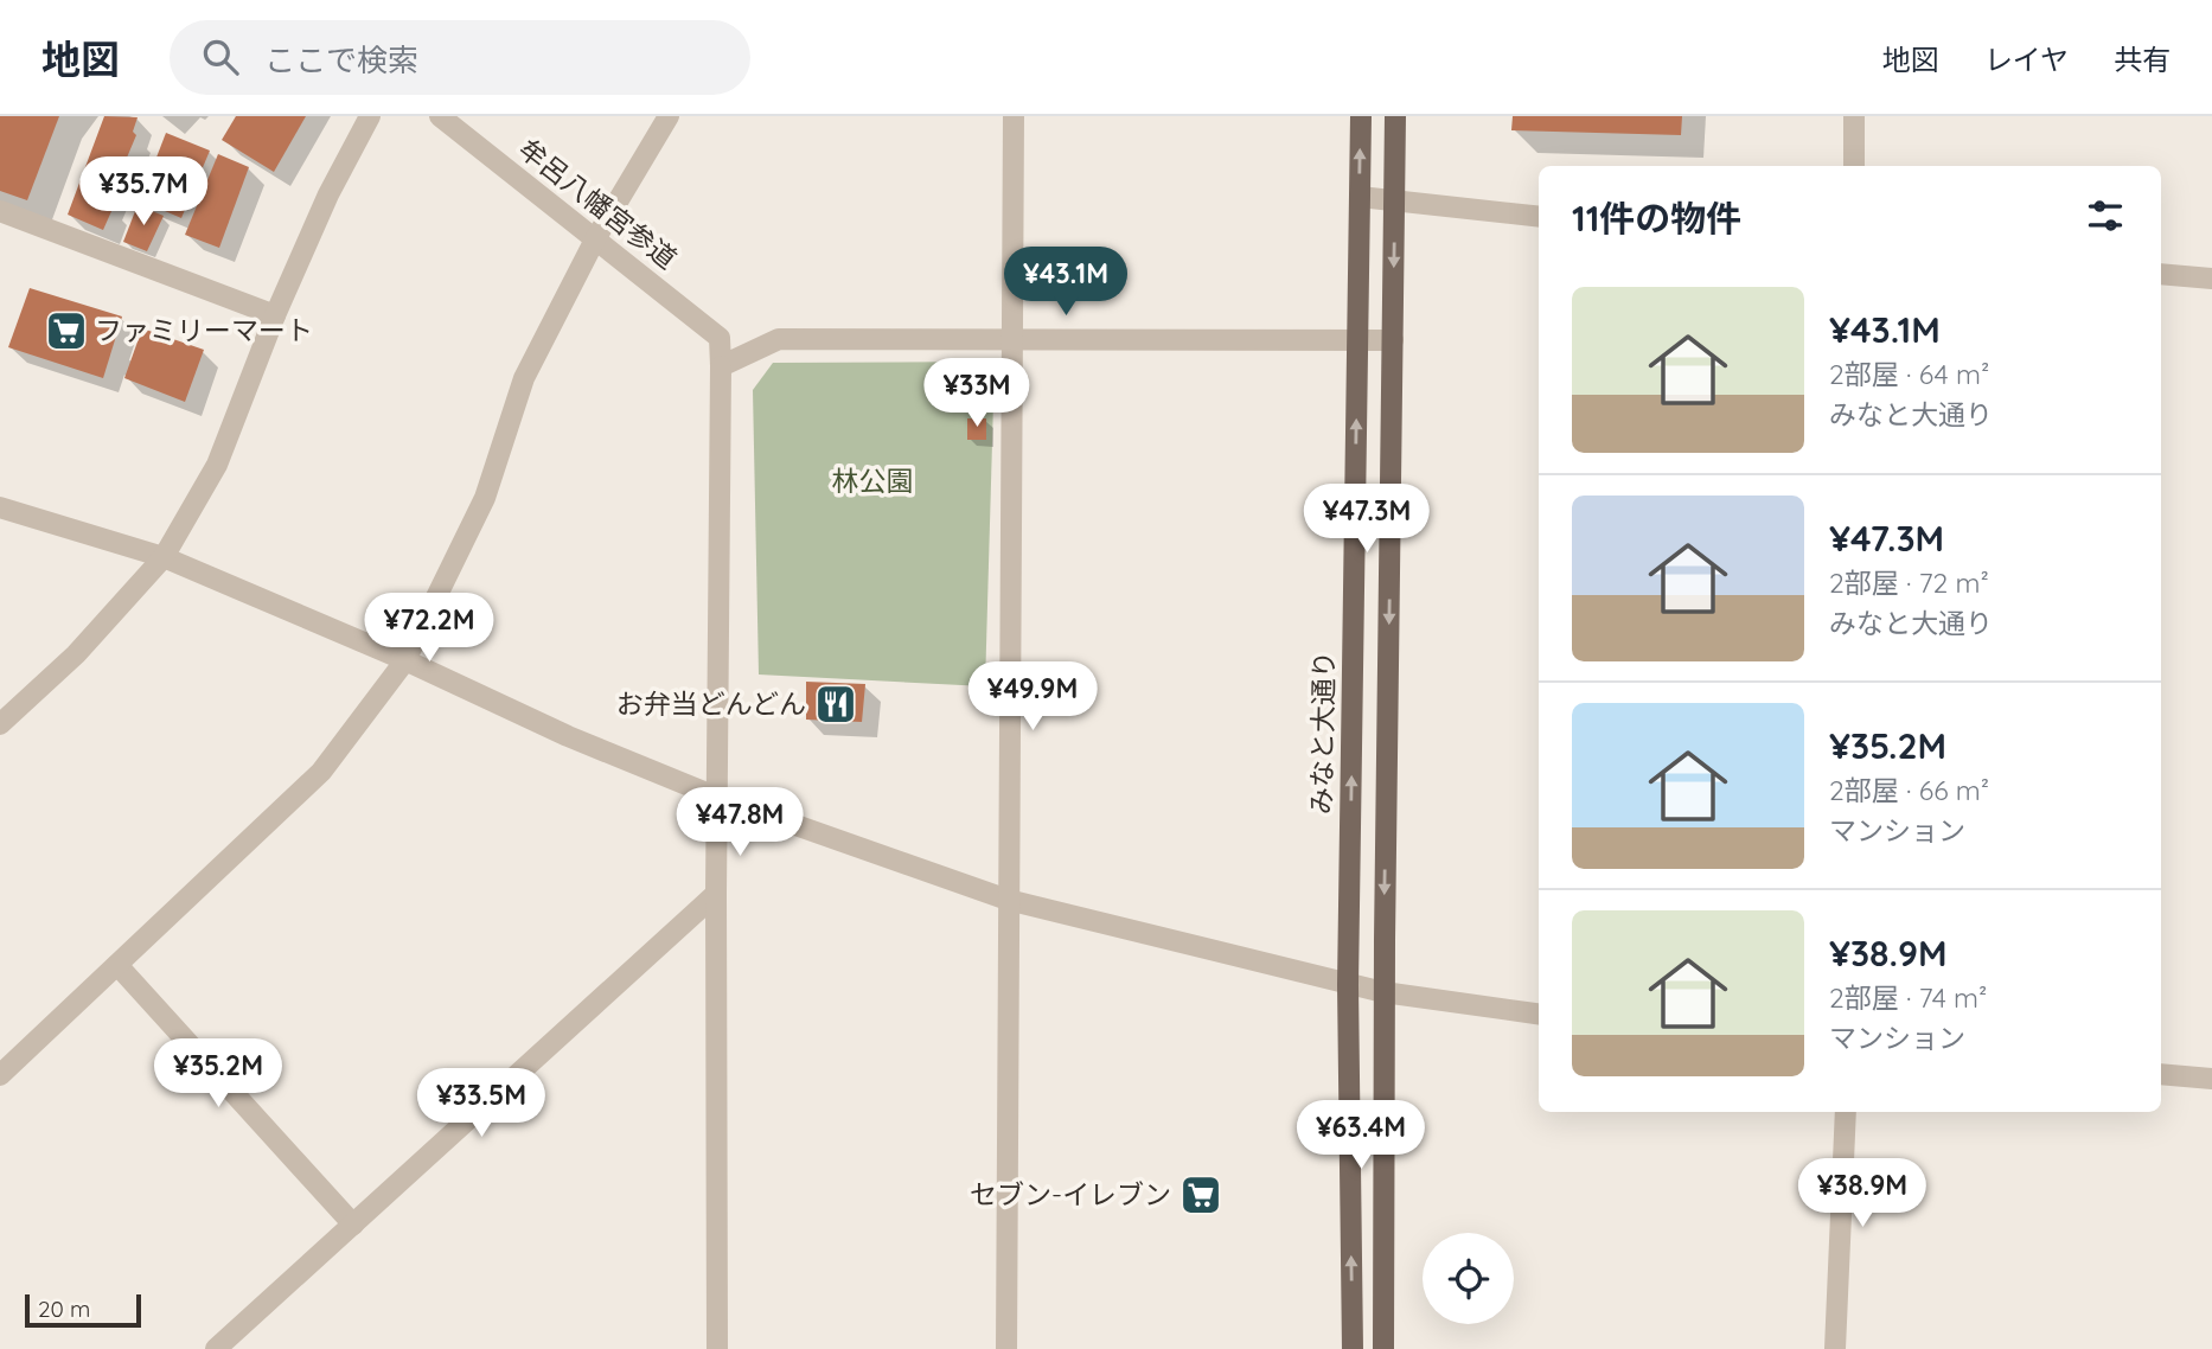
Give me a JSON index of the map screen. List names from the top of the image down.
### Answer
{
  "streets": {
    "main road": ["みなと大通り"],
    "street": ["牟呂八幡宮参道"]
  },
  "parks": ["林公園"],
  "places": {
    "supermarket": ["ファミリーマート", "セブン-イレブン"],
    "restaurant": ["お弁当どんどん"]
  },
  "scale_bar": "20 m",
  "page": {
    "header": "地図",
    "search": "ここで検索",
    "nav": ["地図", "レイヤ", "共有"],
    "price": [
      "¥35.7M",
      "¥43.1M",
      "¥33M",
      "¥47.3M",
      "¥72.2M",
      "¥49.9M",
      "¥47.8M",
      "¥35.2M",
      "¥33.5M",
      "¥63.4M",
      "¥38.9M"
    ],
    "heading": "11件の物件",
    "list": [
      {
        "name": "¥43.1M",
        "note": "2部屋 · 64 m² · みなと大通り"
      },
      {
        "name": "¥47.3M",
        "note": "2部屋 · 72 m² · みなと大通り"
      },
      {
        "name": "¥35.2M",
        "note": "2部屋 · 66 m² · マンション"
      },
      {
        "name": "¥38.9M",
        "note": "2部屋 · 74 m² · マンション"
      }
    ],
    "scale": "20 m"
  }
}
